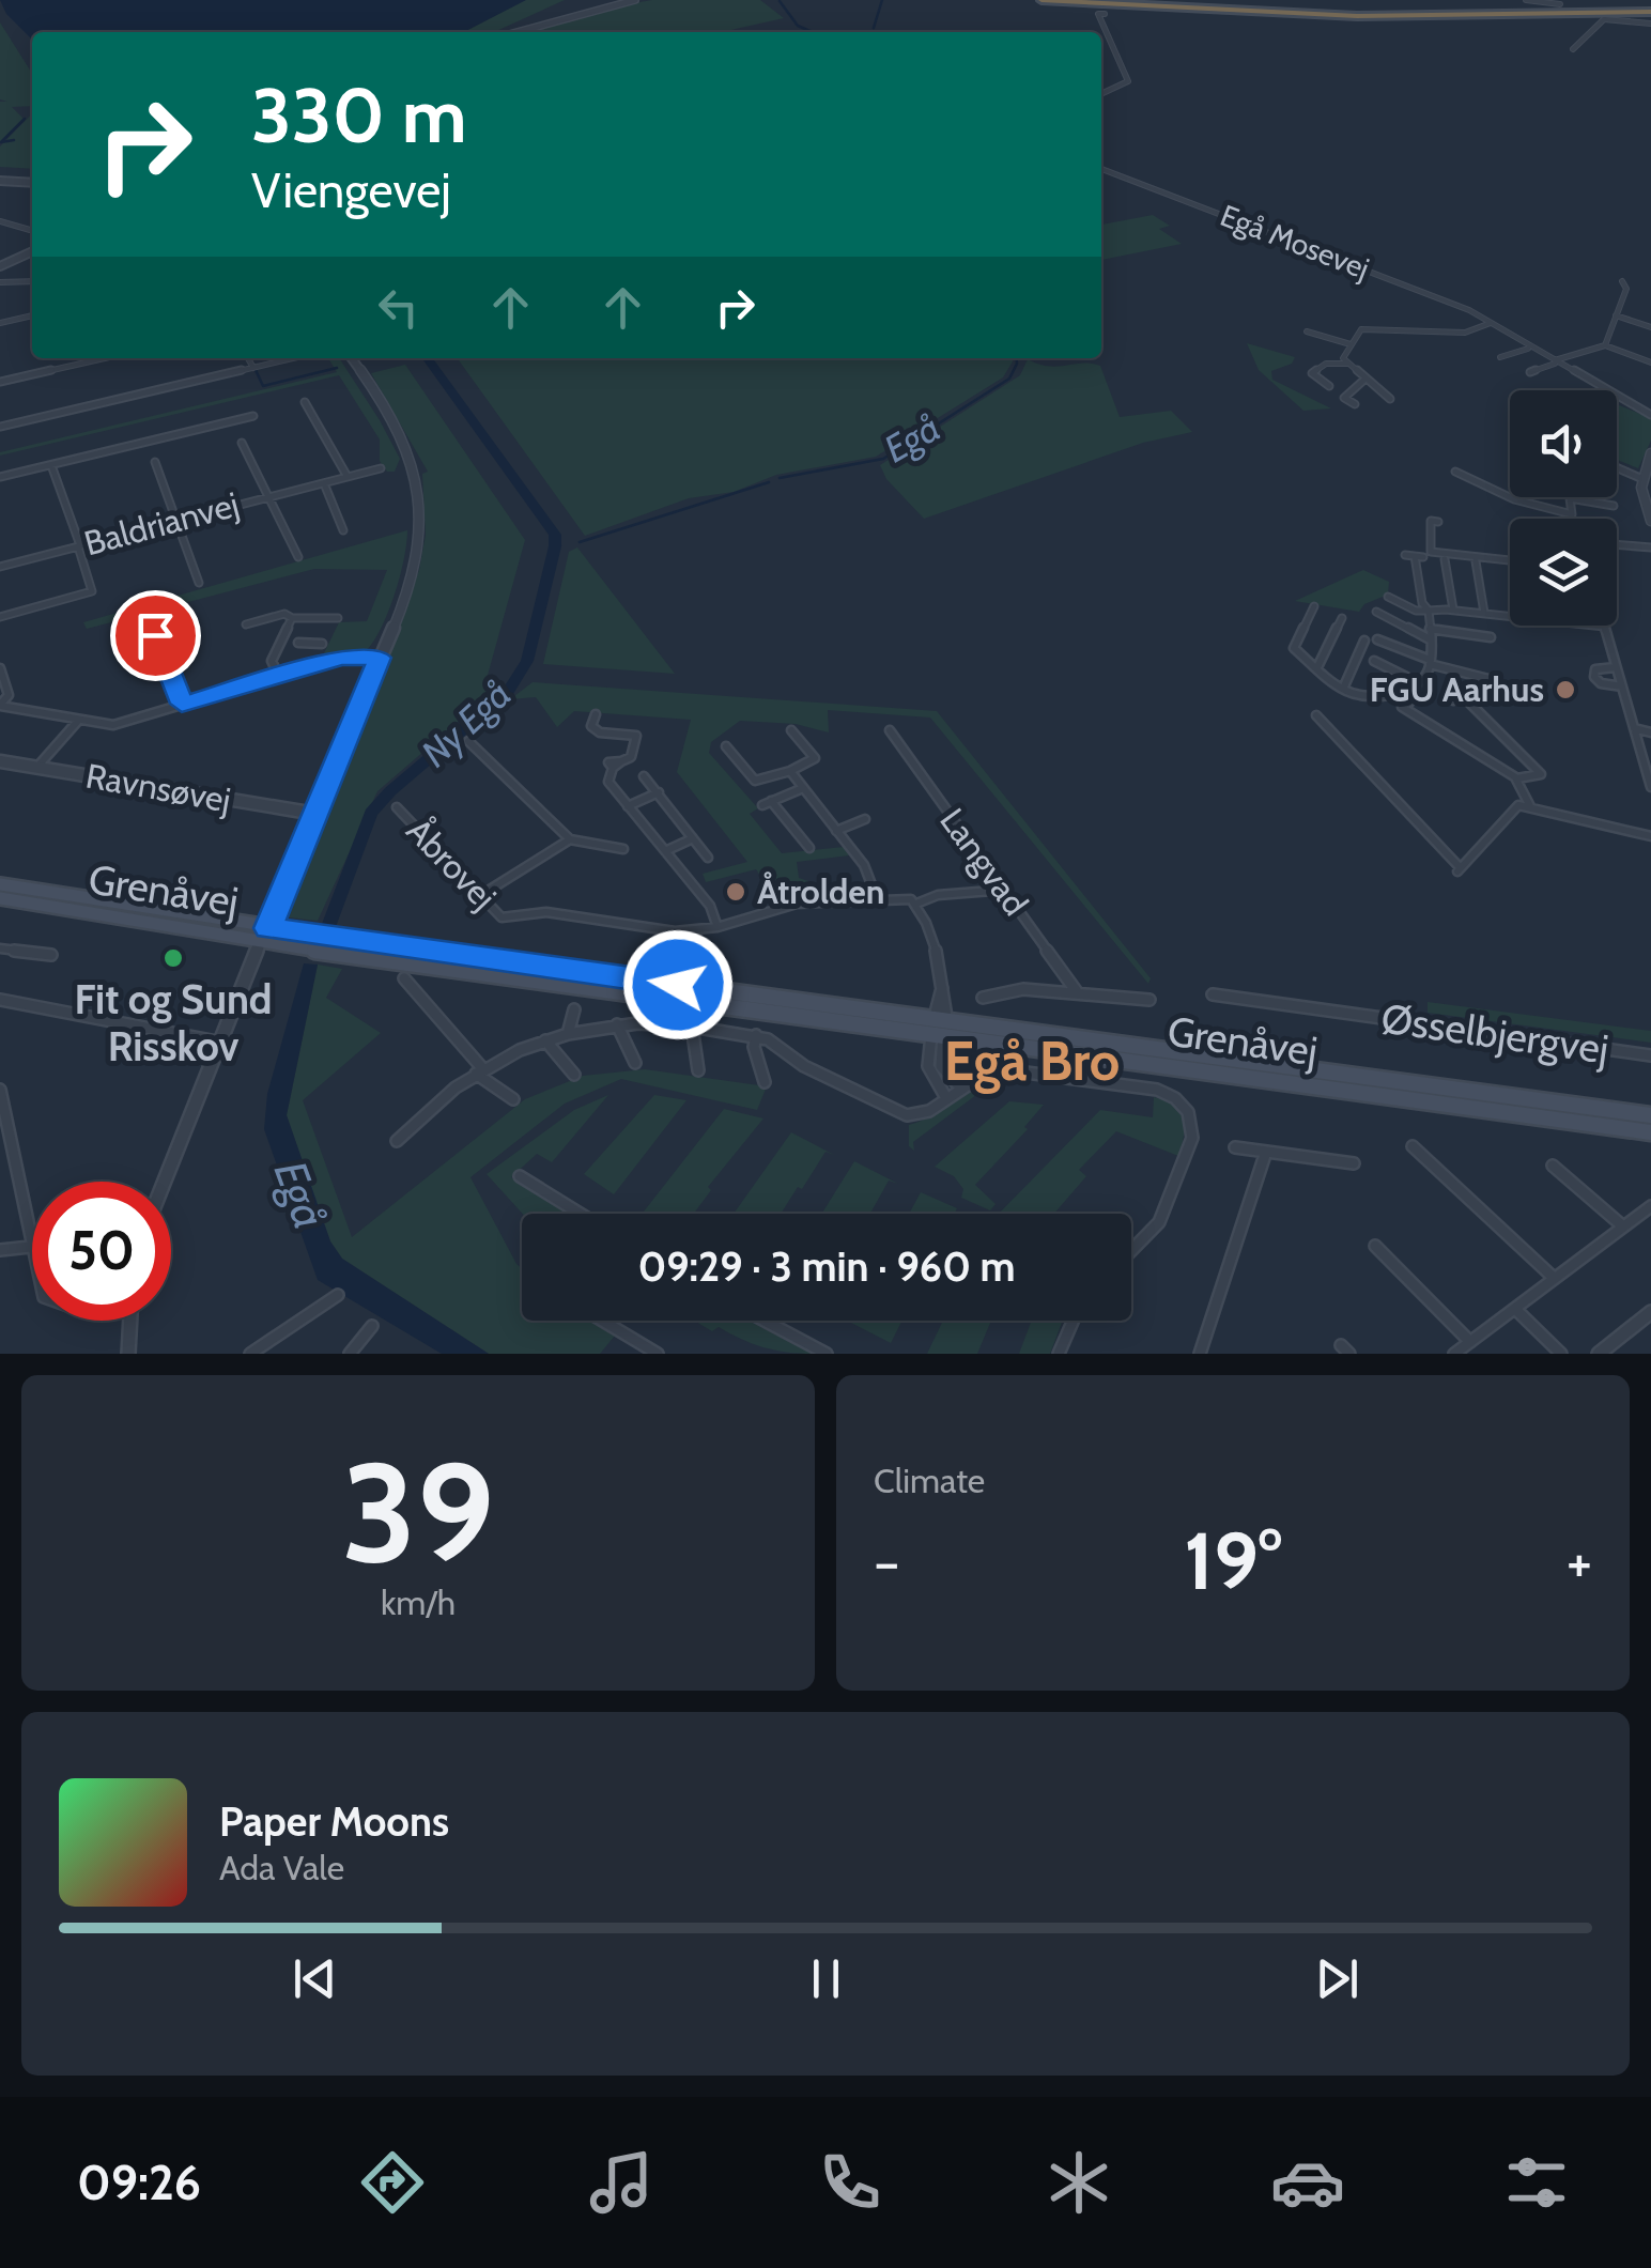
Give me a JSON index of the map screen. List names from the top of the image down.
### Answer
{
  "streets": {
    "main road": ["Grenåvej"],
    "street": [
      "Egå Mosevej",
      "Baldrianvej",
      "Ravnsøvej",
      "Langvad",
      "Åbrovej",
      "Øsselbjergvej"
    ]
  },
  "districts": ["Egå Bro"],
  "water": ["Egå", "Ny Egå"],
  "places": ["FGU Aarhus", "Åtrolden", "Fit og Sund Risskov"],
  "page": {
    "turn": ["330 m", "Viengevej"],
    "limit": "50",
    "trip": "09:29 · 3 min · 960 m",
    "tile": [
      ["39", "km/h"],
      "Climate"
    ],
    "heat": ["−", "19°", "+"],
    "song": ["Paper Moons", "Ada Vale"],
    "tabs": "09:26"
  }
}
